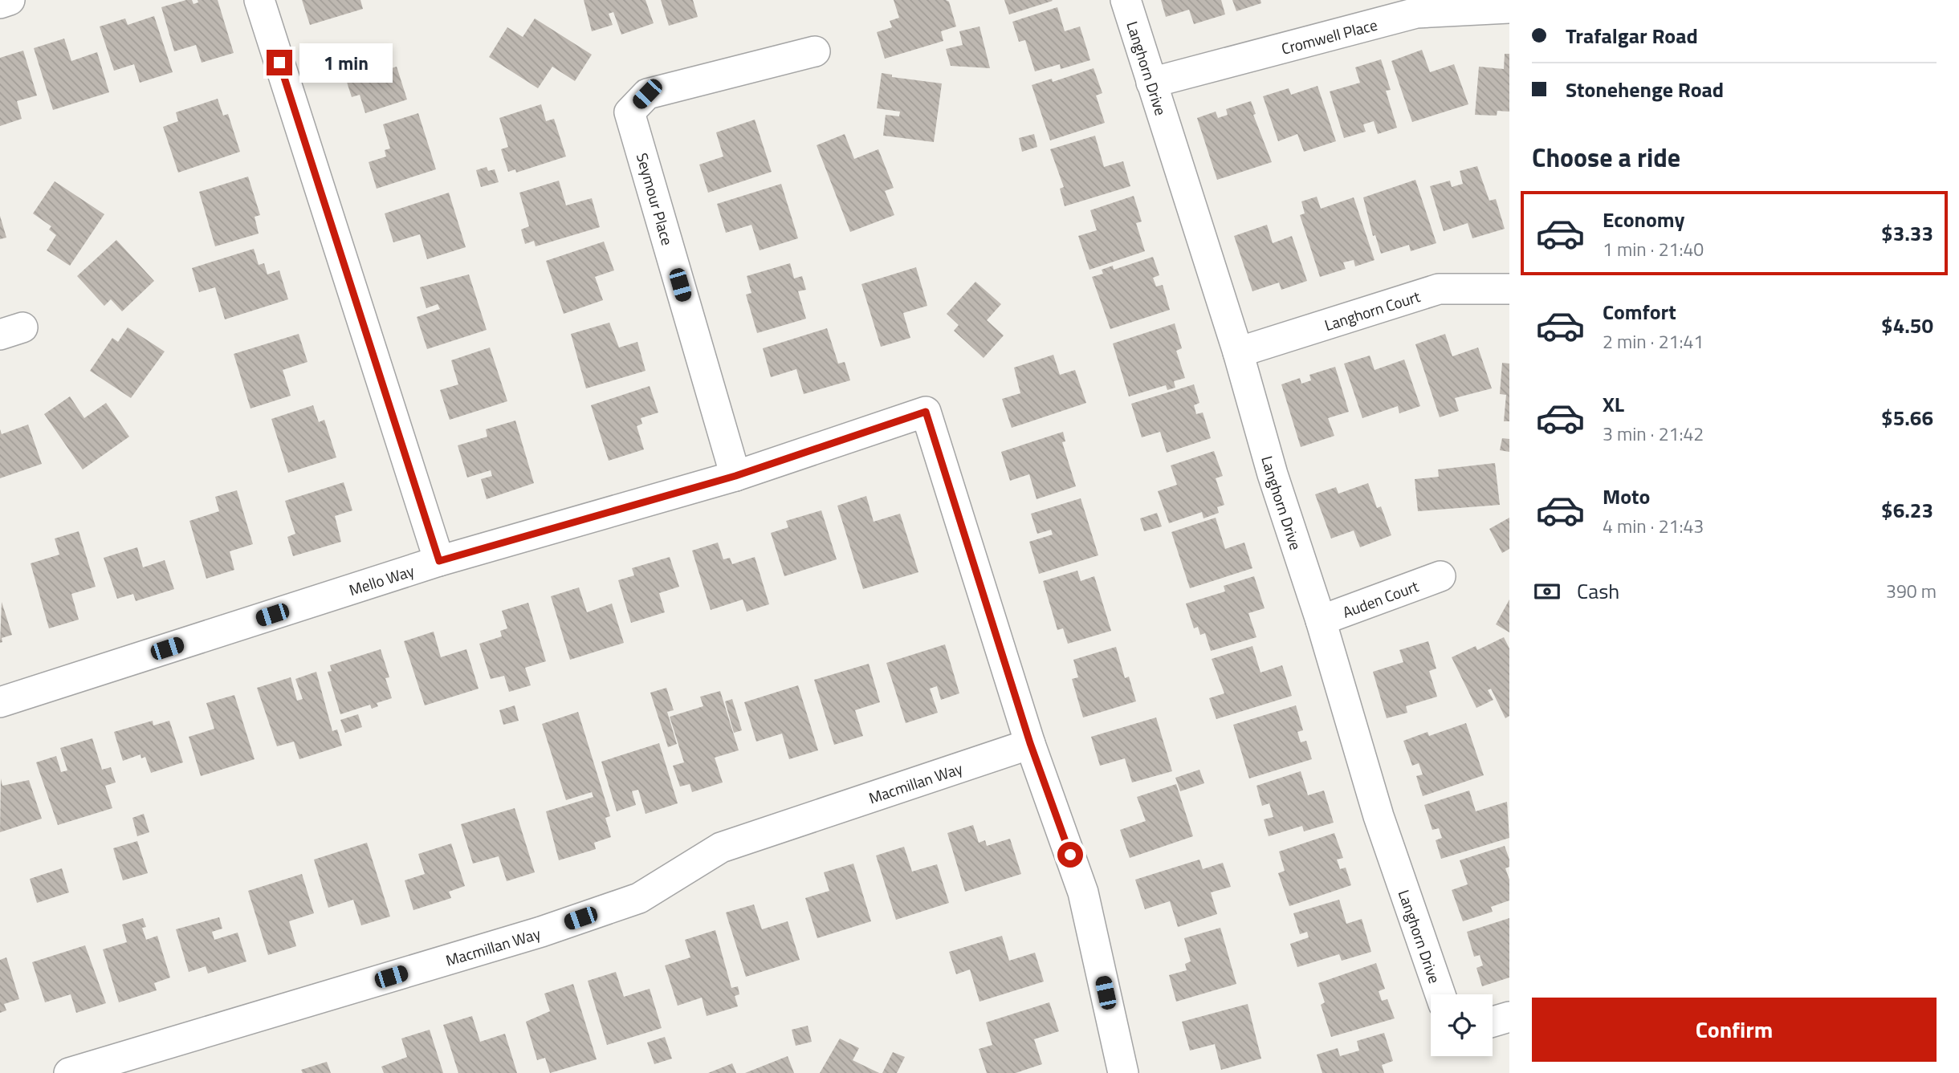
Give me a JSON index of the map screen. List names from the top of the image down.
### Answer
{
  "streets": {
    "street": [
      "Cromwell Place",
      "Langhorn Drive",
      "Seymour Place",
      "Langhorn Court",
      "Mello Way",
      "Auden Court",
      "Macmillan Way"
    ]
  },
  "crossings": [
    ["Cromwell Place", "Langhorn Drive"],
    ["Langhorn Drive", "Langhorn Court"],
    ["Langhorn Drive", "Auden Court"],
    ["Seymour Place", "Mello Way"],
    ["Mello Way", "Macmillan Way"]
  ],
  "page": {
    "banner": ["Trafalgar Road", "Stonehenge Road"],
    "bubble": "1 min",
    "heading": "Choose a ride",
    "list": [
      {
        "name": "Economy",
        "note": "1 min · 21:40",
        "value": "$3.33"
      },
      {
        "name": "Comfort",
        "note": "2 min · 21:41",
        "value": "$4.50"
      },
      {
        "name": "XL",
        "note": "3 min · 21:42",
        "value": "$5.66"
      },
      {
        "name": "Moto",
        "note": "4 min · 21:43",
        "value": "$6.23"
      }
    ],
    "pay": ["Cash", "390 m"],
    "buttons": "Confirm"
  }
}
